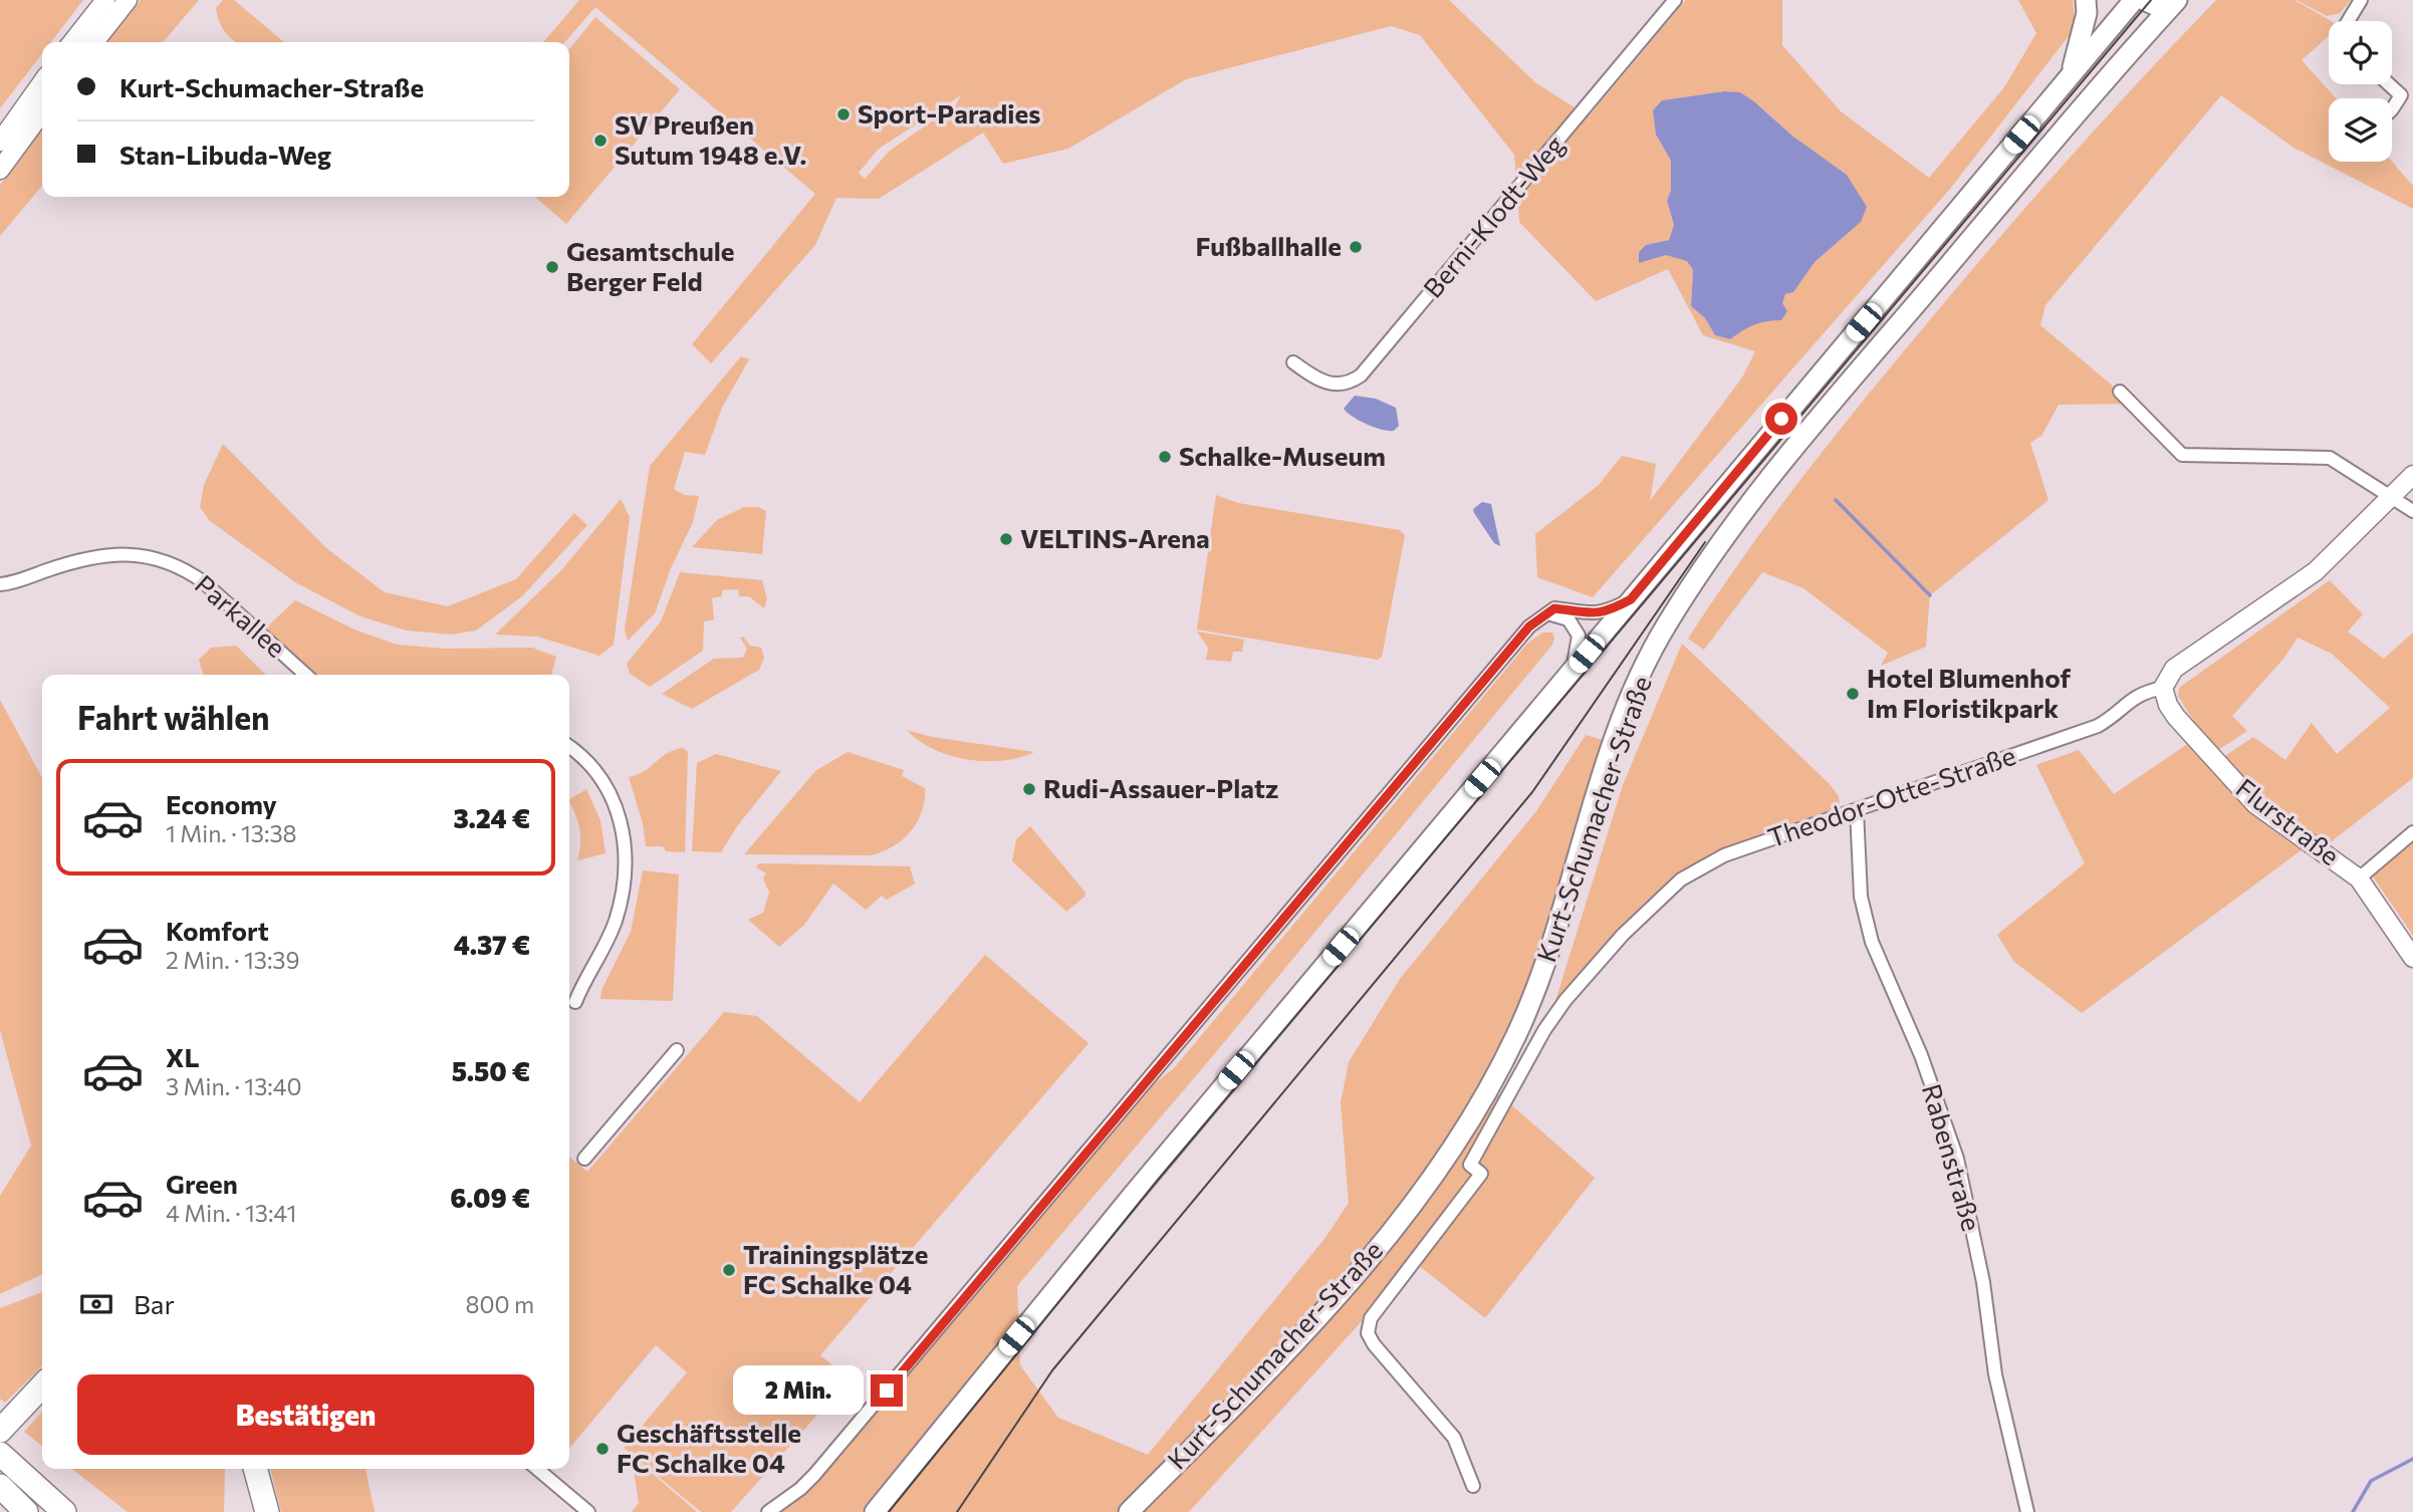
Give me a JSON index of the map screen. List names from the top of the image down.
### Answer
{
  "streets": {
    "main road": ["Kurt-Schumacher-Straße"],
    "street": [
      "Berni-Klodt-Weg",
      "Parkallee",
      "Theodor-Otte-Straße",
      "Flurstraße",
      "Rabenstraße"
    ]
  },
  "crossings": [
    ["Theodor-Otte-Straße", "Kurt-Schumacher-Straße"],
    ["Theodor-Otte-Straße", "Flurstraße"],
    ["Theodor-Otte-Straße", "Rabenstraße"]
  ],
  "places": [
    "Sport-Paradies",
    "SV Preußen Sutum 1948 e.V.",
    "Fußballhalle",
    "Gesamtschule Berger Feld",
    "Schalke-Museum",
    "VELTINS-Arena",
    "Hotel Blumenhof Im Floristikpark",
    "Rudi-Assauer-Platz",
    "Trainingsplätze FC Schalke 04",
    "Geschäftsstelle FC Schalke 04"
  ],
  "page": {
    "banner": ["Kurt-Schumacher-Straße", "Stan-Libuda-Weg"],
    "heading": "Fahrt wählen",
    "list": [
      {
        "name": "Economy",
        "note": "1 Min. · 13:38",
        "value": "3.24 €"
      },
      {
        "name": "Komfort",
        "note": "2 Min. · 13:39",
        "value": "4.37 €"
      },
      {
        "name": "XL",
        "note": "3 Min. · 13:40",
        "value": "5.50 €"
      },
      {
        "name": "Green",
        "note": "4 Min. · 13:41",
        "value": "6.09 €"
      }
    ],
    "pay": ["Bar", "800 m"],
    "buttons": "Bestätigen",
    "bubble": "2 Min."
  }
}
